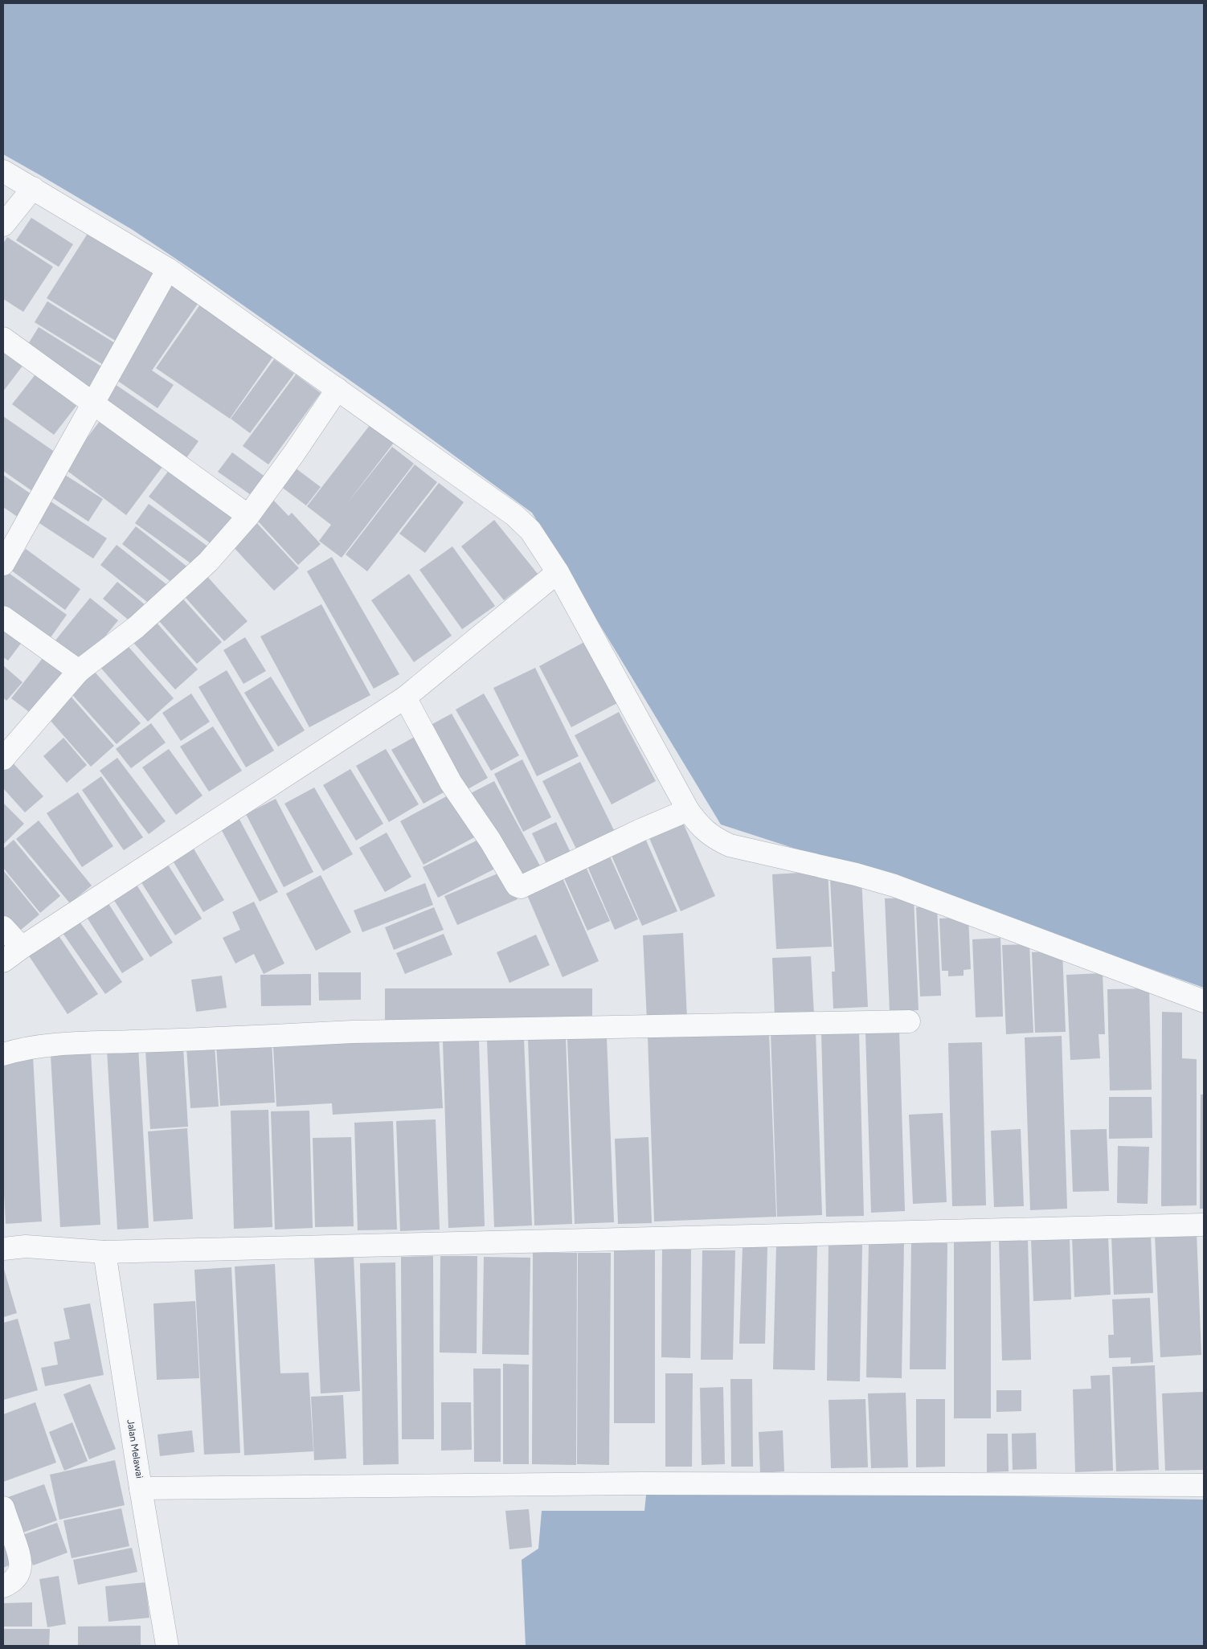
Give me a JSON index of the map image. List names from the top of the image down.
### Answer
{
  "streets": {
    "street": ["Jalan Melawai"]
  }
}
